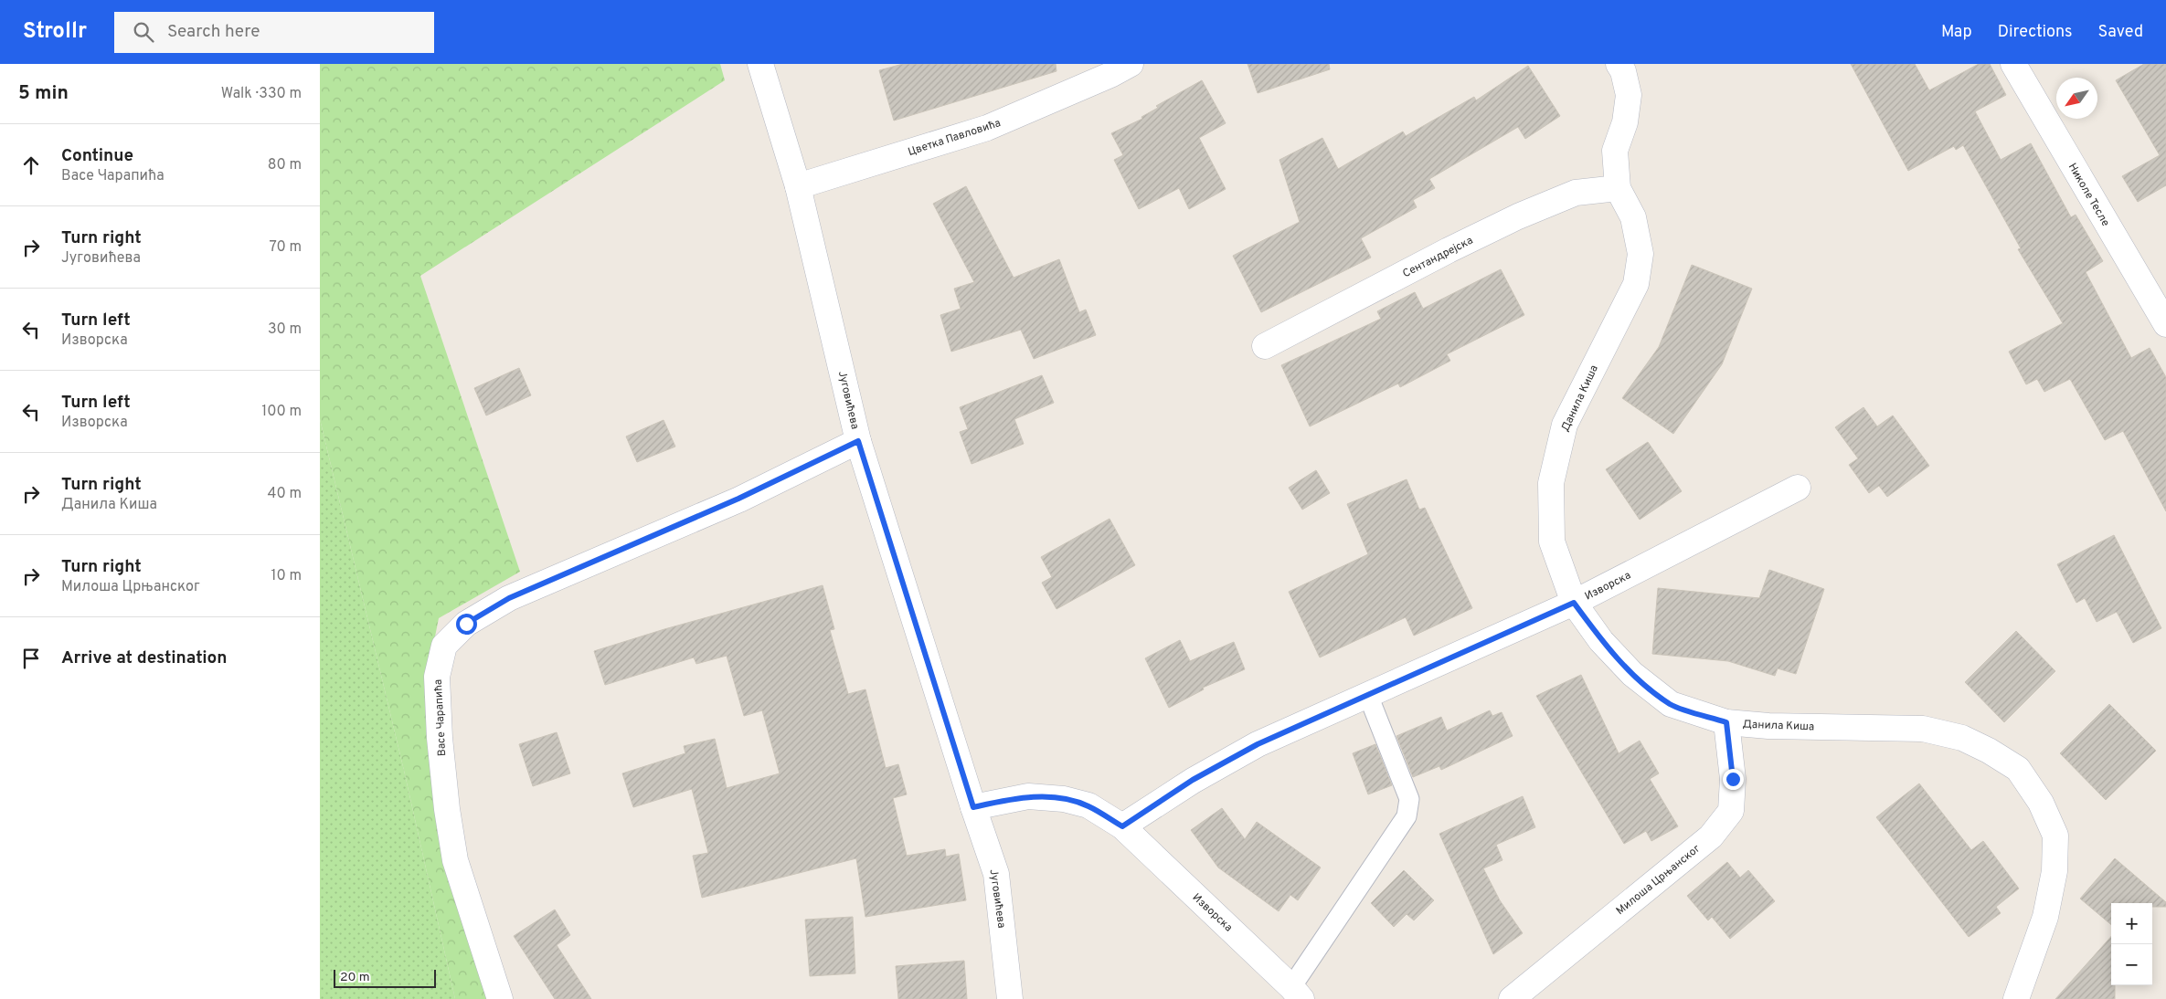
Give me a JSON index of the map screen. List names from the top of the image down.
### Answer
{
  "streets": {
    "street": [
      "Цветка Павловића",
      "Николе Тесле",
      "Сентандрејска",
      "Данила Киша",
      "Југовићева",
      "Изворска",
      "Васе Чарапића",
      "Милоша Црњанског"
    ]
  },
  "crossings": [
    ["Цветка Павловића", "Југовићева"],
    ["Сентандрејска", "Данила Киша"],
    ["Данила Киша", "Изворска"],
    ["Данила Киша", "Милоша Црњанског"],
    ["Југовићева", "Изворска"],
    ["Југовићева", "Васе Чарапића"]
  ],
  "scale_bar": "20 m",
  "north": "bottom left",
  "page": {
    "header": "Strollr",
    "search": "Search here",
    "nav": ["Map", "Directions", "Saved"],
    "heading": ["5 min", "Walk · 330 m"],
    "list": [
      ["Continue", "Васе Чарапића", "80 m"],
      ["Turn right", "Југовићева", "70 m"],
      ["Turn left", "Изворска", "30 m"],
      ["Turn left", "Изворска", "100 m"],
      ["Turn right", "Данила Киша", "40 m"],
      ["Turn right", "Милоша Црњанског", "10 m"],
      "Arrive at destination"
    ],
    "map_buttons": ["+", "−"],
    "scale": "20 m"
  }
}
